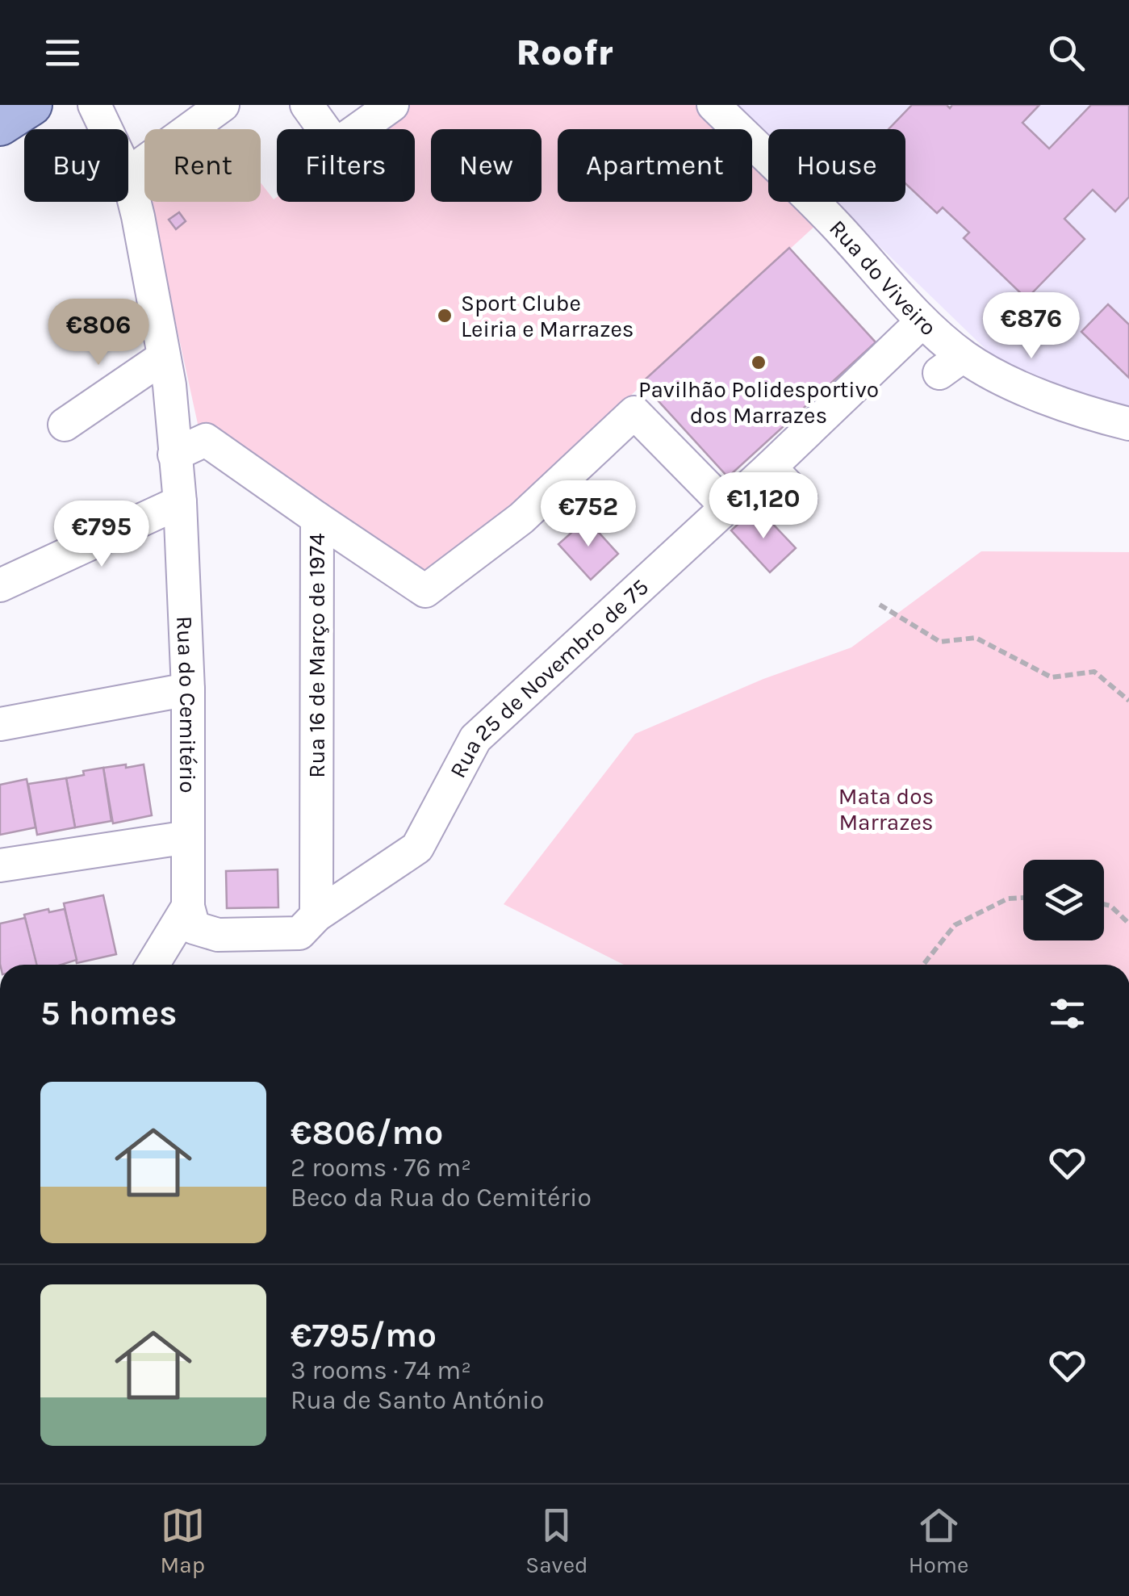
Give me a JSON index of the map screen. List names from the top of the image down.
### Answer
{
  "streets": {
    "street": [
      "Rua do Viveiro",
      "Rua 16 de Março de 1974",
      "Rua 25 de Novembro de 75",
      "Rua do Cemitério"
    ]
  },
  "crossings": [
    ["Rua do Viveiro", "Rua 25 de Novembro de 75"],
    ["Rua 16 de Março de 1974", "Rua 25 de Novembro de 75"],
    ["Rua 16 de Março de 1974", "Rua do Cemitério"],
    ["Rua 25 de Novembro de 75", "Rua do Cemitério"]
  ],
  "parks": ["Mata dos Marrazes"],
  "places": ["Sport Clube Leiria e Marrazes", "Pavilhão Polidesportivo dos Marrazes"],
  "page": {
    "header": "Roofr",
    "chip": [
      "Buy",
      "Rent",
      "Filters",
      "New",
      "Apartment",
      "House"
    ],
    "price": [
      "€876",
      "€806",
      "€1,120",
      "€752",
      "€795"
    ],
    "heading": "5 homes",
    "list": [
      {
        "name": "€806/mo",
        "note": "2 rooms · 76 m² · Beco da Rua do Cemitério"
      },
      {
        "name": "€795/mo",
        "note": "3 rooms · 74 m² · Rua de Santo António"
      }
    ],
    "tabs": ["Map", "Saved", "Home"]
  }
}
